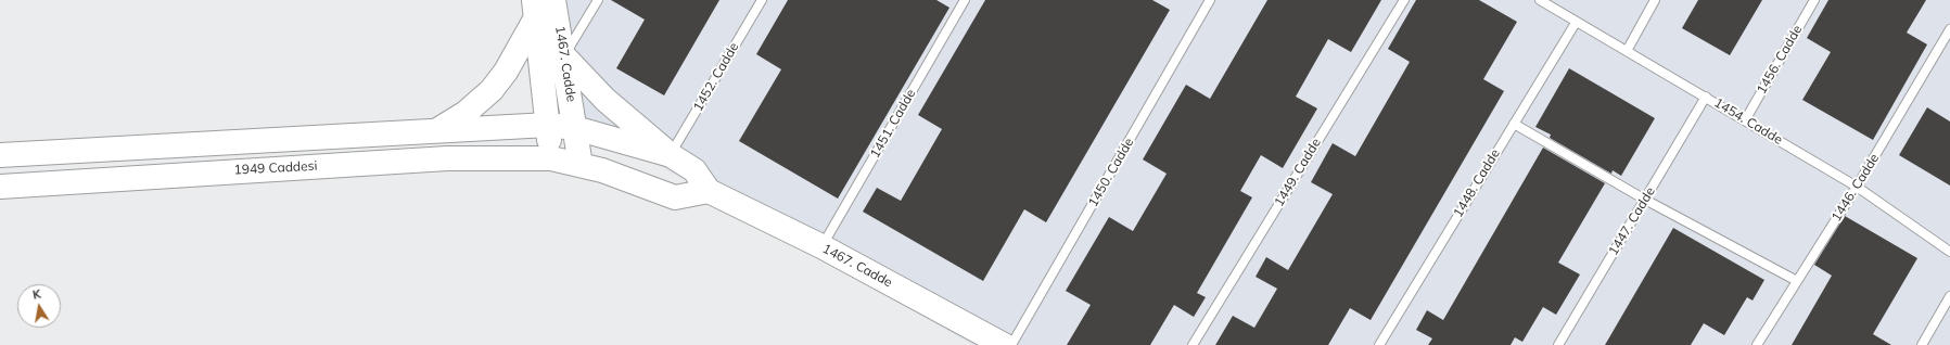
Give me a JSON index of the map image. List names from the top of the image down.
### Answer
{
  "streets": {
    "street": ["1467. Cadde", "1949 Caddesi"],
    "lane": [
      "1456. Cadde",
      "1452. Cadde",
      "1454. Cadde",
      "1451. Cadde",
      "1450. Cadde",
      "1449. Cadde",
      "1448. Cadde",
      "1446. Cadde",
      "1447. Cadde"
    ]
  },
  "crossings": [
    ["1456. Cadde", "1454. Cadde"],
    ["1467. Cadde", "1452. Cadde"],
    ["1467. Cadde", "1451. Cadde"],
    ["1467. Cadde", "1949 Caddesi"],
    ["1454. Cadde", "1448. Cadde"],
    ["1454. Cadde", "1446. Cadde"],
    ["1454. Cadde", "1447. Cadde"]
  ],
  "north": "top"
}
